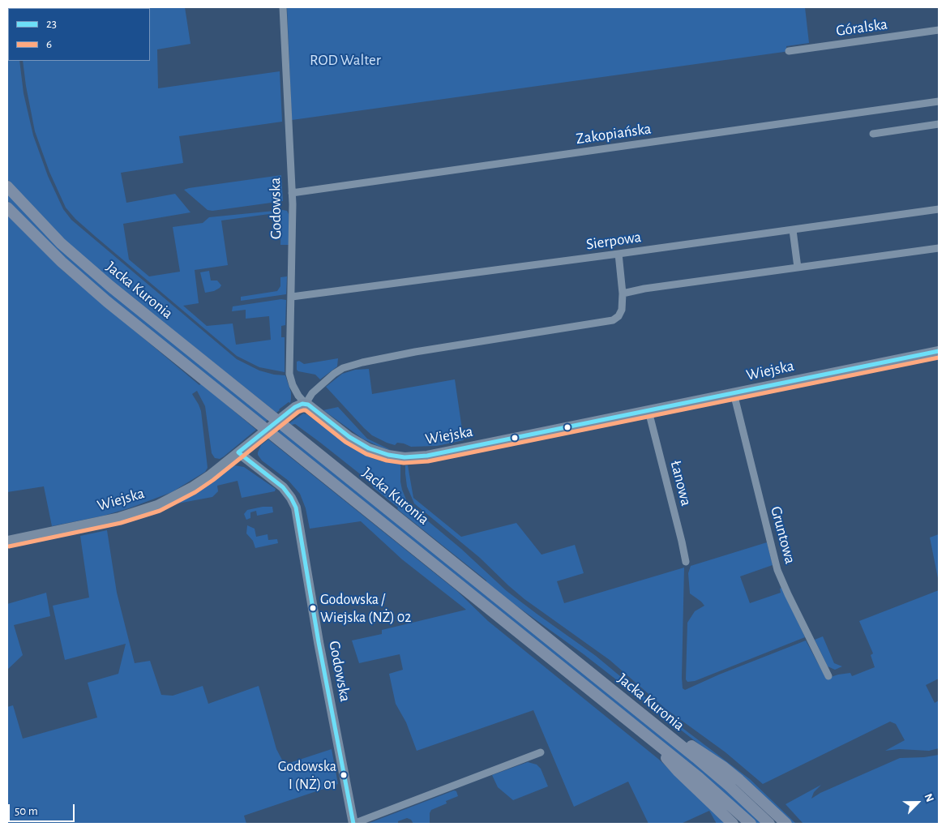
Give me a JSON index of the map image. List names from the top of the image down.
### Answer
{
  "streets": {
    "main road": ["Jacka Kuronia"],
    "street": [
      "Góralska",
      "Zakopiańska",
      "Godowska",
      "Sierpowa",
      "Wiejska",
      "Łanowa",
      "Gruntowa"
    ]
  },
  "crossings": [
    ["Zakopiańska", "Godowska"],
    ["Godowska", "Sierpowa"],
    ["Godowska", "Wiejska"],
    ["Wiejska", "Łanowa"],
    ["Wiejska", "Gruntowa"]
  ],
  "parks": ["ROD Walter"],
  "places": ["Godowska / Wiejska (NŻ) 02", "Godowska I (NŻ) 01"],
  "lines": ["transit line 23", "transit line 6"],
  "legend": ["23", "6"],
  "scale_bar": "50 m",
  "north": "top right"
}
